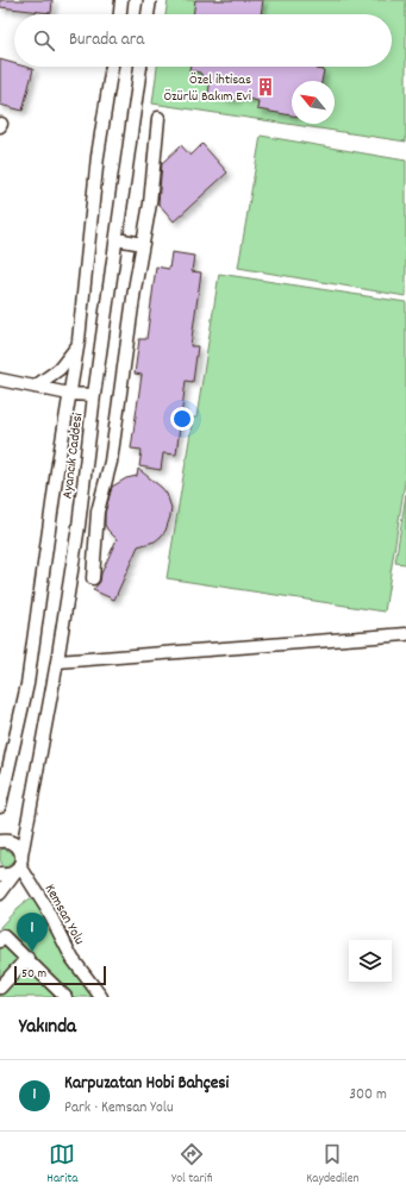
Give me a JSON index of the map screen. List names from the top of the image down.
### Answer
{
  "streets": {
    "street": ["Ayancık Caddesi", "Kemsan Yolu"]
  },
  "crossings": [
    ["Ayancık Caddesi", "Kemsan Yolu"]
  ],
  "places": {
    "building": ["Özel ihtisas Özürlü Bakım Evi"]
  },
  "scale_bar": "50 m",
  "north": "top left",
  "page": {
    "search": "Burada ara",
    "pins": "1",
    "scale": "50 m",
    "heading": "Yakında",
    "list": [
      {
        "mark": "1",
        "name": "Karpuzatan Hobi Bahçesi",
        "note": "Park · Kemsan Yolu",
        "value": "300 m"
      }
    ],
    "nav": ["Harita", "Yol tarifi", "Kaydedilen"]
  }
}
